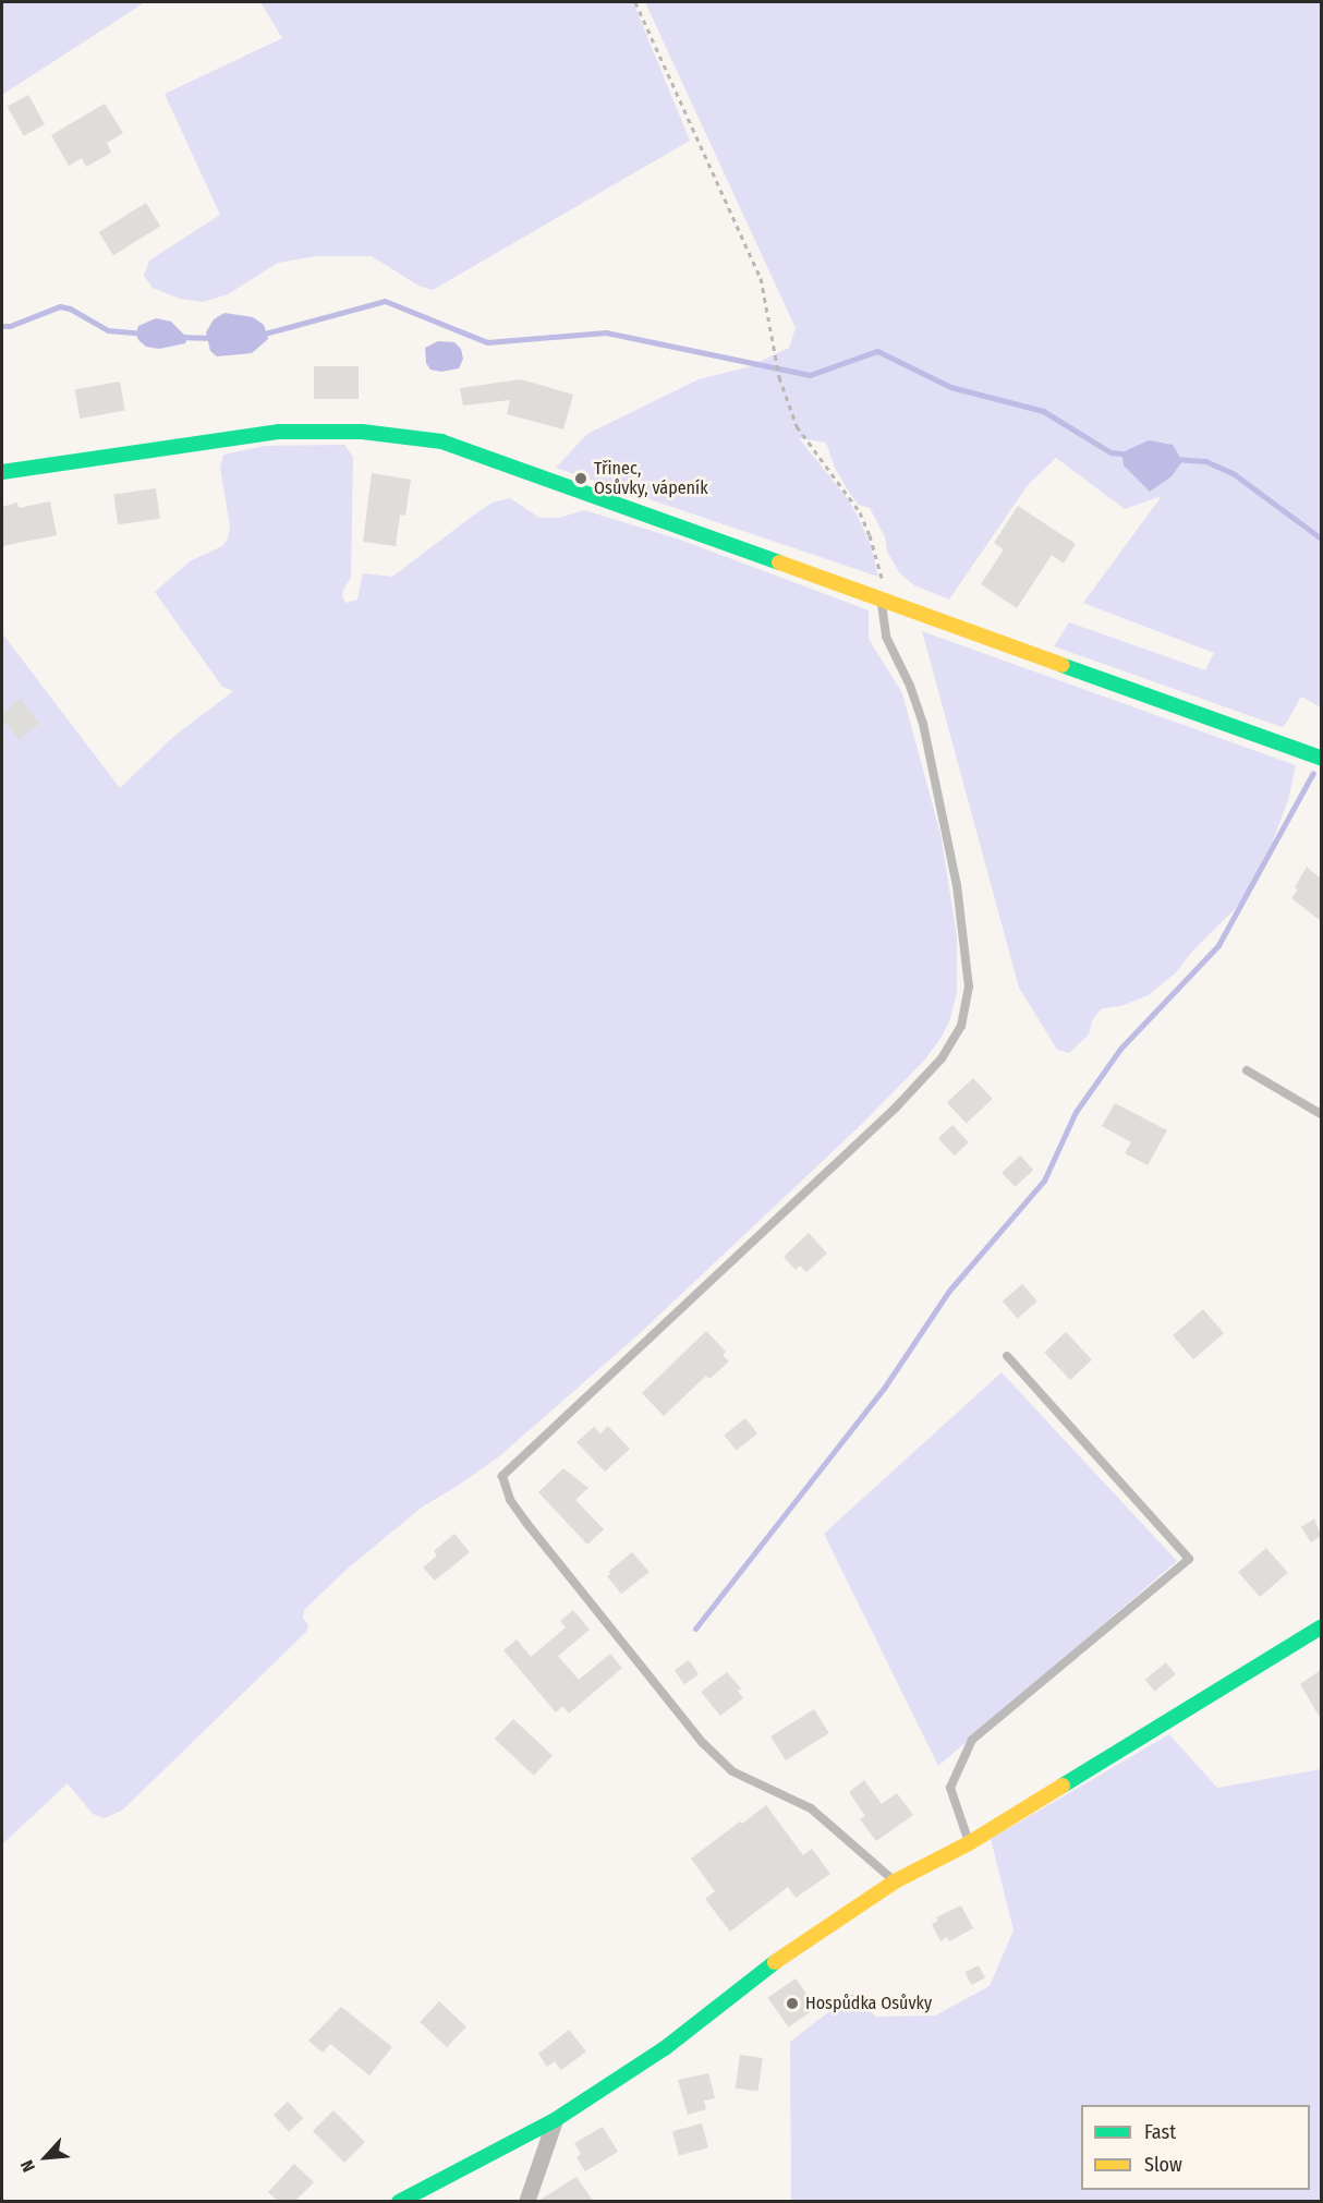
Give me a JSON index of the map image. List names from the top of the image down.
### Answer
{
  "places": ["Třinec, Osůvky, vápeník", "Hospůdka Osůvky"],
  "legend": ["Fast", "Slow"],
  "north": "bottom left"
}
